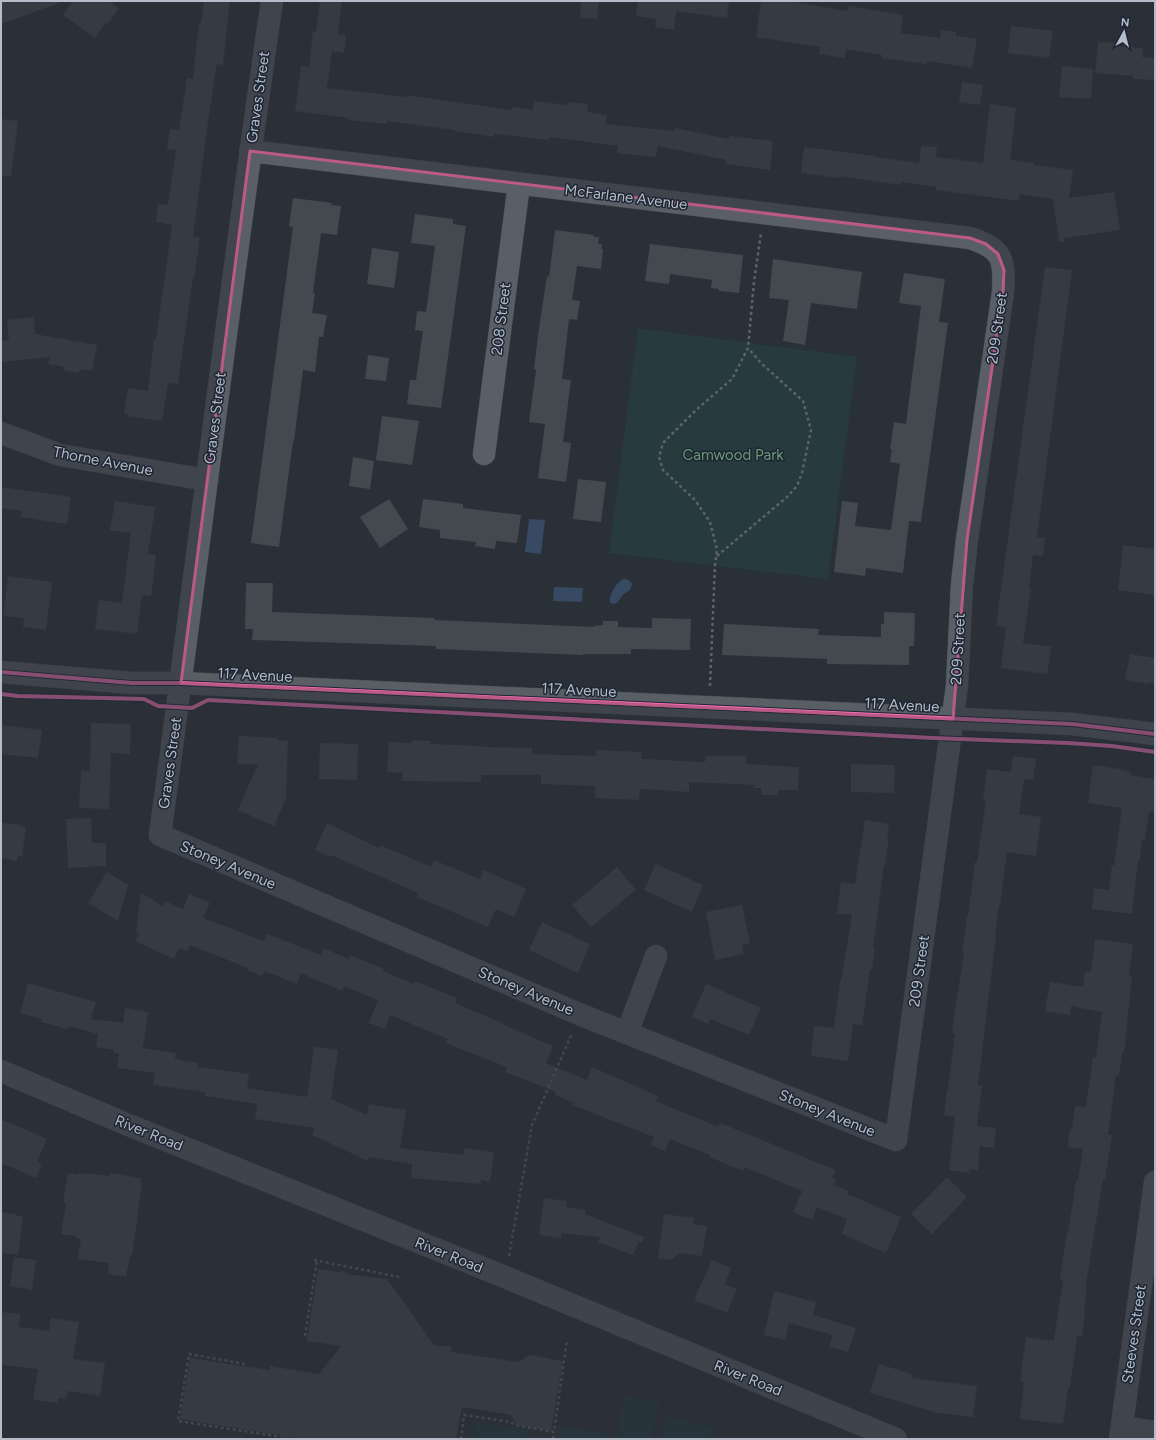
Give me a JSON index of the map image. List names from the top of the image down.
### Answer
{
  "streets": {
    "street": [
      "Graves Street",
      "McFarlane Avenue",
      "208 Street",
      "209 Street",
      "Thorne Avenue",
      "117 Avenue",
      "Stoney Avenue",
      "River Road",
      "Steeves Street"
    ]
  },
  "crossings": [
    ["Graves Street", "McFarlane Avenue"],
    ["Graves Street", "Thorne Avenue"],
    ["Graves Street", "117 Avenue"],
    ["Graves Street", "Stoney Avenue"],
    ["McFarlane Avenue", "208 Street"],
    ["McFarlane Avenue", "209 Street"],
    ["209 Street", "117 Avenue"],
    ["209 Street", "Stoney Avenue"]
  ],
  "parks": ["Camwood Park"],
  "north": "top"
}
